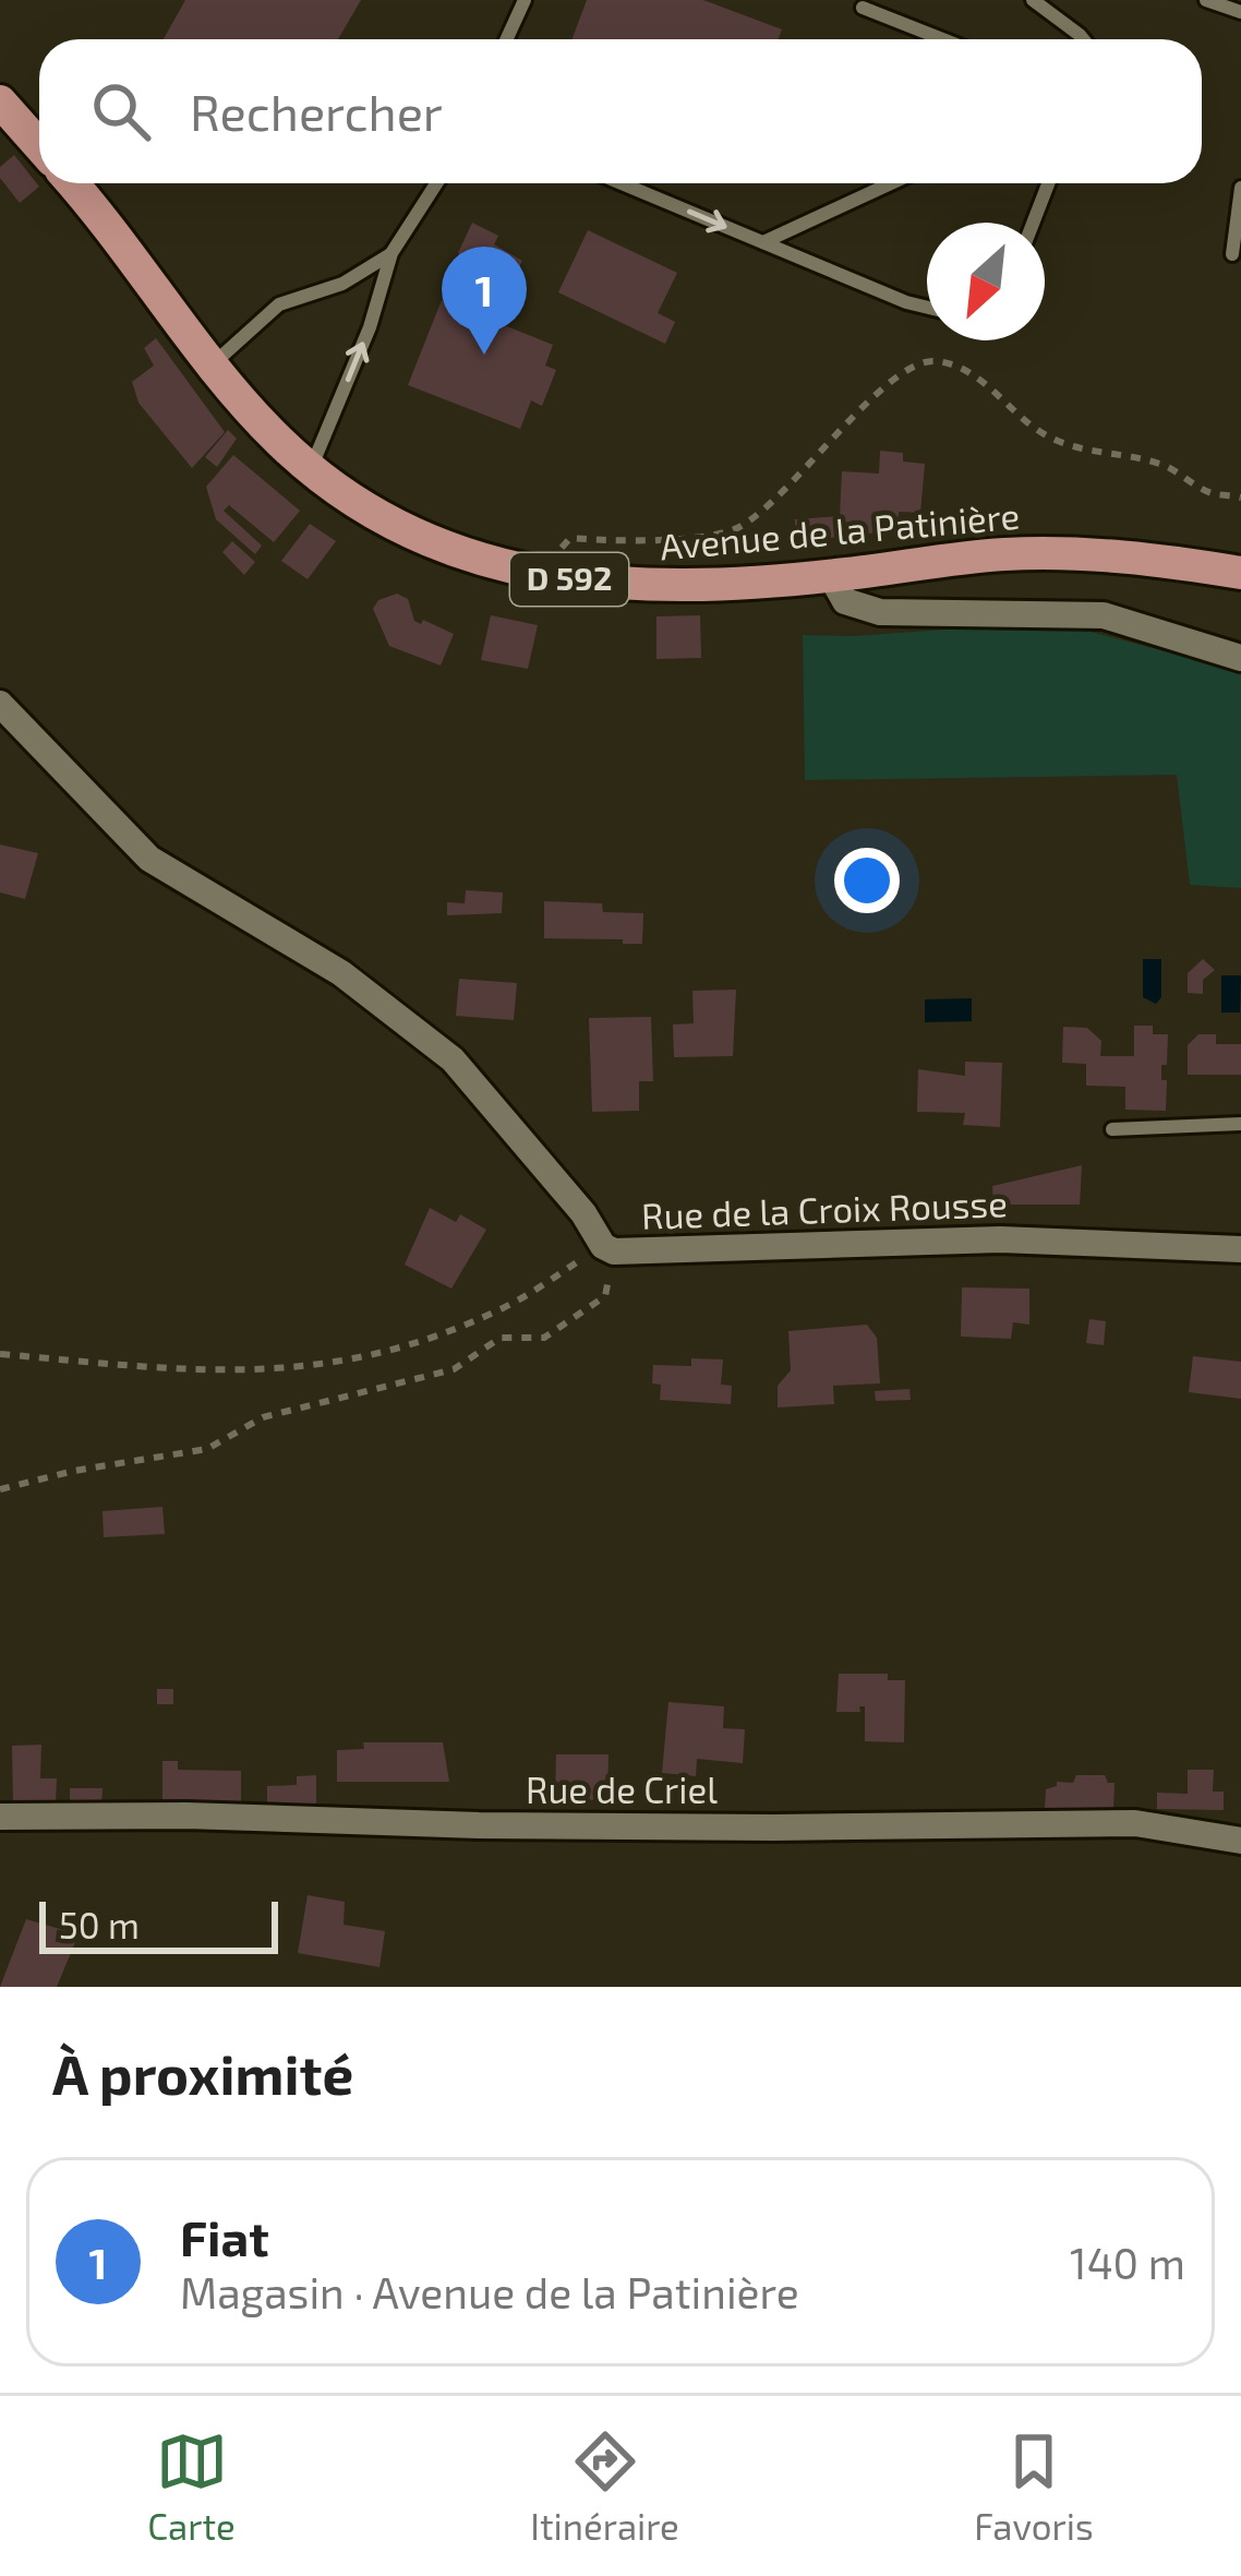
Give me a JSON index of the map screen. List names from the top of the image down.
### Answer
{
  "streets": {
    "main road": ["Avenue de la Patinière", "D 592"],
    "street": ["Rue de la Croix Rousse", "Rue de Criel"]
  },
  "scale_bar": "50 m",
  "north": "bottom left",
  "page": {
    "search": "Rechercher",
    "pins": "1",
    "scale": "50 m",
    "heading": "À proximité",
    "list": [
      {
        "mark": "1",
        "name": "Fiat",
        "note": "Magasin · Avenue de la Patinière",
        "value": "140 m"
      }
    ],
    "nav": ["Carte", "Itinéraire", "Favoris"]
  }
}
